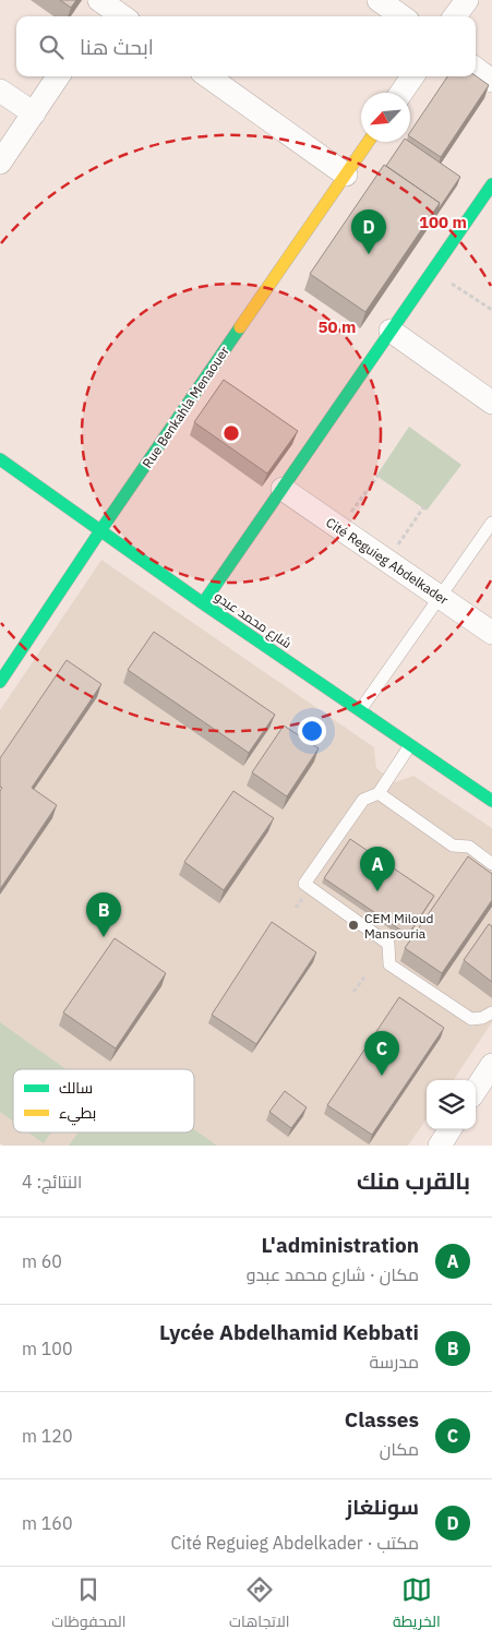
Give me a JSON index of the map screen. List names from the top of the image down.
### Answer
{
  "streets": {
    "street": ["Rue Benkahla Menaouer", "Cité Reguieg Abdelkader", "شارع محمد عبدو"]
  },
  "crossings": [
    ["Rue Benkahla Menaouer", "شارع محمد عبدو"]
  ],
  "places": ["CEM Miloud Mansouria"],
  "legend": ["سالك", "بطيء"],
  "north": "bottom left",
  "page": {
    "search": "ابحث هنا",
    "pins": [
      "D",
      "A",
      "B",
      "C"
    ],
    "heading": ["بالقرب منك", "النتائج: 4"],
    "list": [
      {
        "mark": "A",
        "name": "L'administration",
        "note": "مكان · شارع محمد عبدو",
        "value": "60 m"
      },
      {
        "mark": "B",
        "name": "Lycée Abdelhamid Kebbati",
        "note": "مدرسة",
        "value": "100 m"
      },
      {
        "mark": "C",
        "name": "Classes",
        "note": "مكان",
        "value": "120 m"
      },
      {
        "mark": "D",
        "name": "سونلغاز",
        "note": "مكتب · Cité Reguieg Abdelkader",
        "value": "160 m"
      }
    ],
    "nav": ["الخريطة", "الاتجاهات", "المحفوظات"]
  },
  "rings": ["100 m", "50 m"]
}
